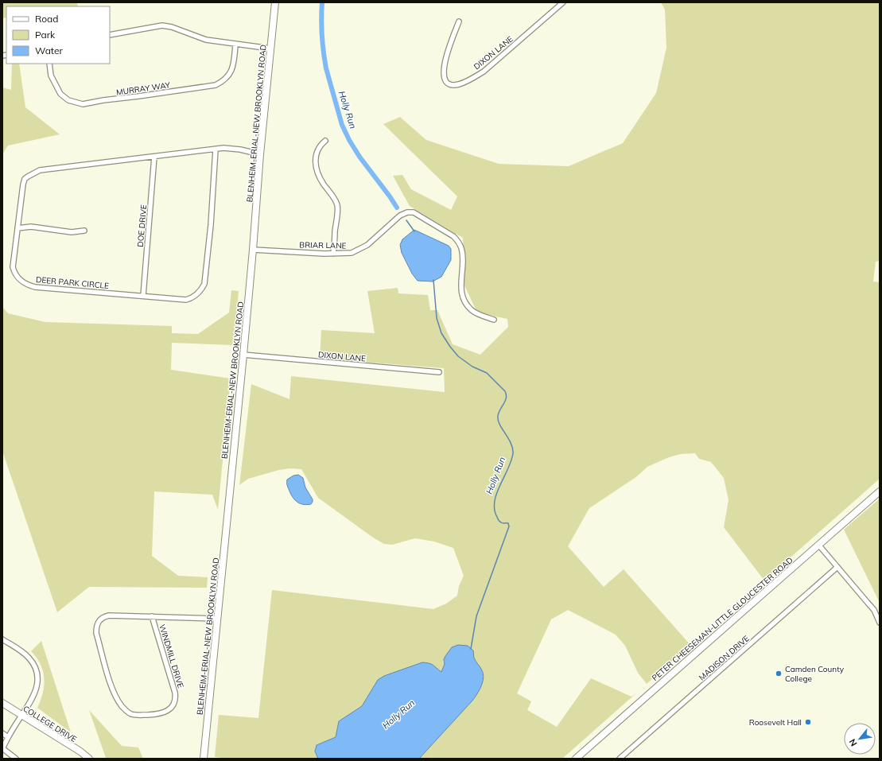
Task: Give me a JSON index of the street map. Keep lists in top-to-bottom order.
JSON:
{
  "streets": {
    "main road": ["BLENHEIM-ERIAL-NEW BROOKLYN ROAD", "PETER CHEESEMAN-LITTLE GLOUCESTER ROAD", "COLLEGE DRIVE"],
    "street": [
      "DIXON LANE",
      "MURRAY WAY",
      "DOE DRIVE",
      "BRIAR LANE",
      "DEER PARK CIRCLE",
      "WINDMILL DRIVE",
      "MADISON DRIVE"
    ]
  },
  "crossings": [
    ["DIXON LANE", "BLENHEIM-ERIAL-NEW BROOKLYN ROAD"],
    ["BLENHEIM-ERIAL-NEW BROOKLYN ROAD", "BRIAR LANE"],
    ["BLENHEIM-ERIAL-NEW BROOKLYN ROAD", "DEER PARK CIRCLE"],
    ["BLENHEIM-ERIAL-NEW BROOKLYN ROAD", "WINDMILL DRIVE"],
    ["DOE DRIVE", "DEER PARK CIRCLE"]
  ],
  "water": ["Holly Run"],
  "places": ["Camden County College", "Roosevelt Hall"],
  "legend": ["Road", "Park", "Water"],
  "north": "bottom left"
}
